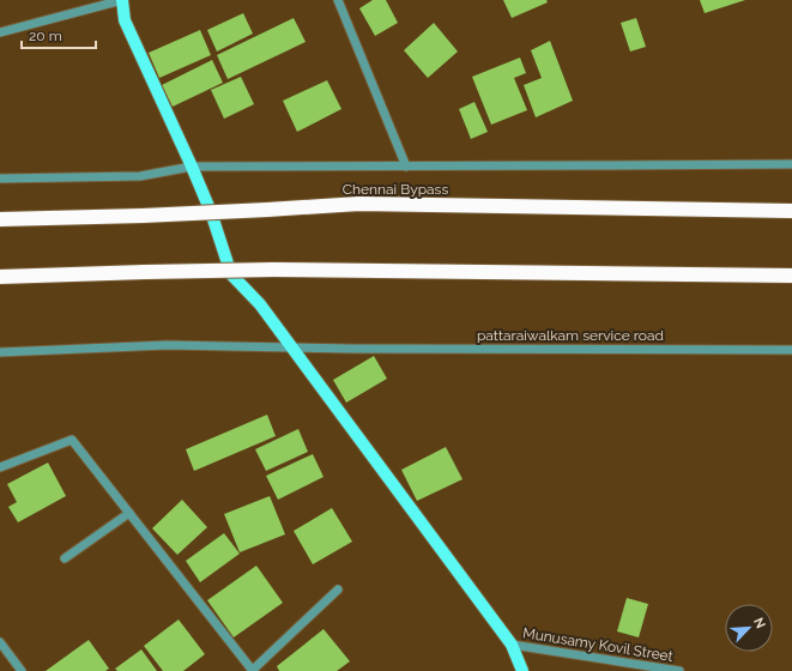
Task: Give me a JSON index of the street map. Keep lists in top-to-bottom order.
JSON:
{
  "streets": {
    "highway": ["Chennai Bypass"],
    "street": ["pattaraiwalkam service road", "Munusamy Kovil Street"]
  },
  "scale_bar": "20 m",
  "north": "top right"
}
